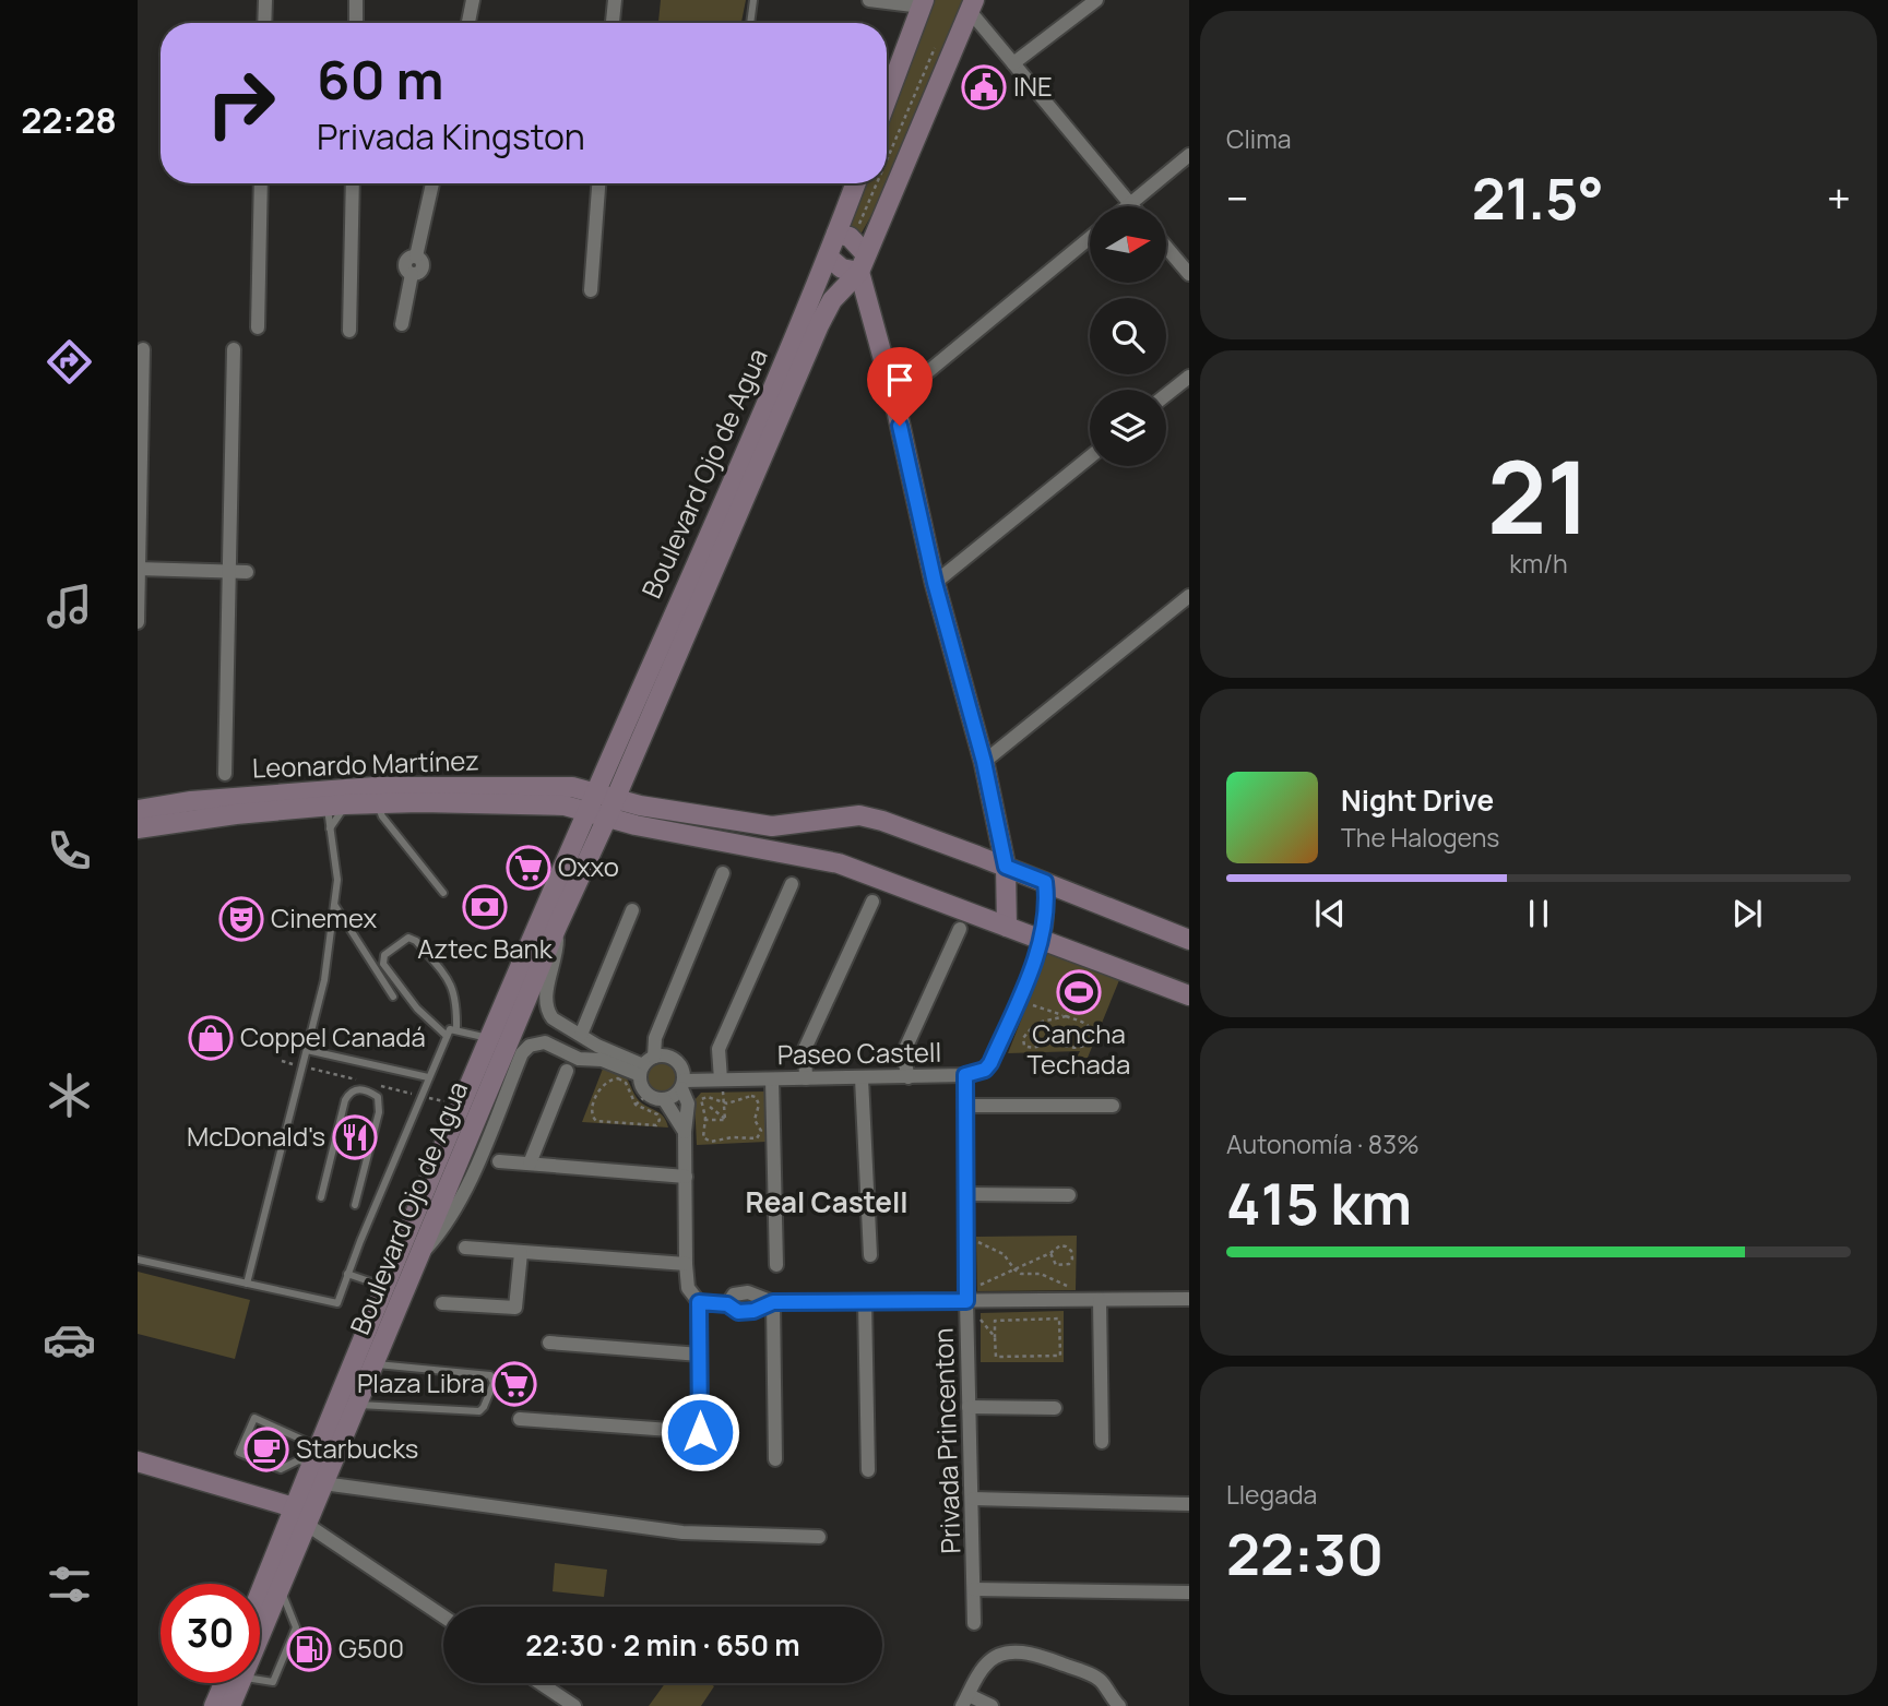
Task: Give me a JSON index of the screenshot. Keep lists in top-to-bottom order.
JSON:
{
  "streets": {
    "main road": ["Boulevard Ojo de Agua", "Leonardo Martínez"],
    "street": ["Paseo Castell", "Privada Princenton"]
  },
  "crossings": [
    ["Boulevard Ojo de Agua", "Leonardo Martínez"],
    ["Paseo Castell", "Privada Princenton"]
  ],
  "districts": ["Real Castell"],
  "places": {
    "public building": ["INE"],
    "supermarket": ["Oxxo", "Plaza Libra"],
    "bank": ["Aztec Bank"],
    "theatre": ["Cinemex"],
    "sports": ["Cancha Techada"],
    "shop": ["Coppel Canadá"],
    "restaurant": ["McDonald's"],
    "cafe": ["Starbucks"],
    "fuel station": ["G500"]
  },
  "north": "right",
  "page": {
    "tabs": "22:28",
    "tile": [
      "Clima",
      ["21", "km/h"],
      ["Autonomía · 83%", "415 km"],
      ["Llegada", "22:30"]
    ],
    "turn": ["60 m", "Privada Kingston"],
    "heat": ["−", "21.5°", "+"],
    "song": ["Night Drive", "The Halogens"],
    "limit": "30",
    "trip": "22:30 · 2 min · 650 m"
  }
}
